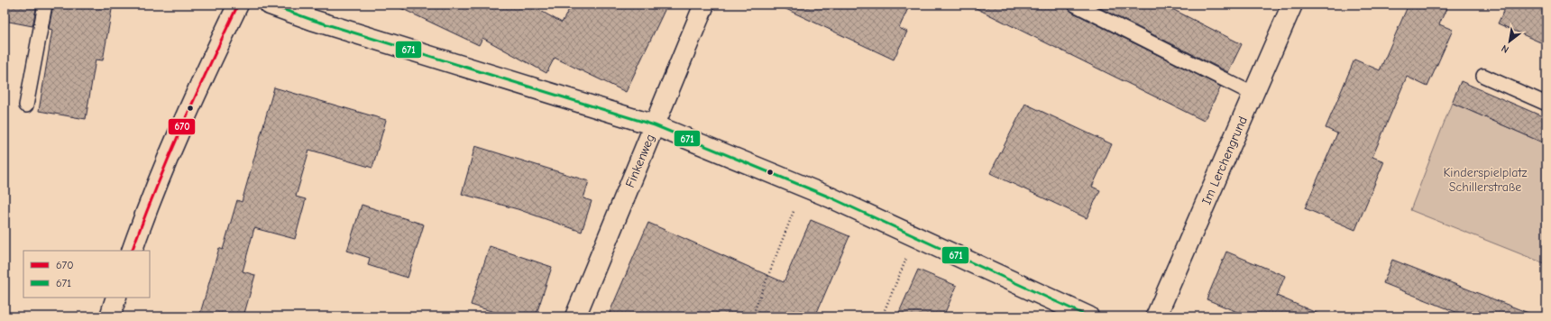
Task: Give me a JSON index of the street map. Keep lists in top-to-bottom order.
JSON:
{
  "streets": {
    "street": ["Finkenweg", "Im Lerchengrund"]
  },
  "parks": ["Kinderspielplatz Schillerstraße"],
  "lines": ["transit line 670", "transit line 671"],
  "legend": ["670", "671"],
  "north": "bottom left"
}
